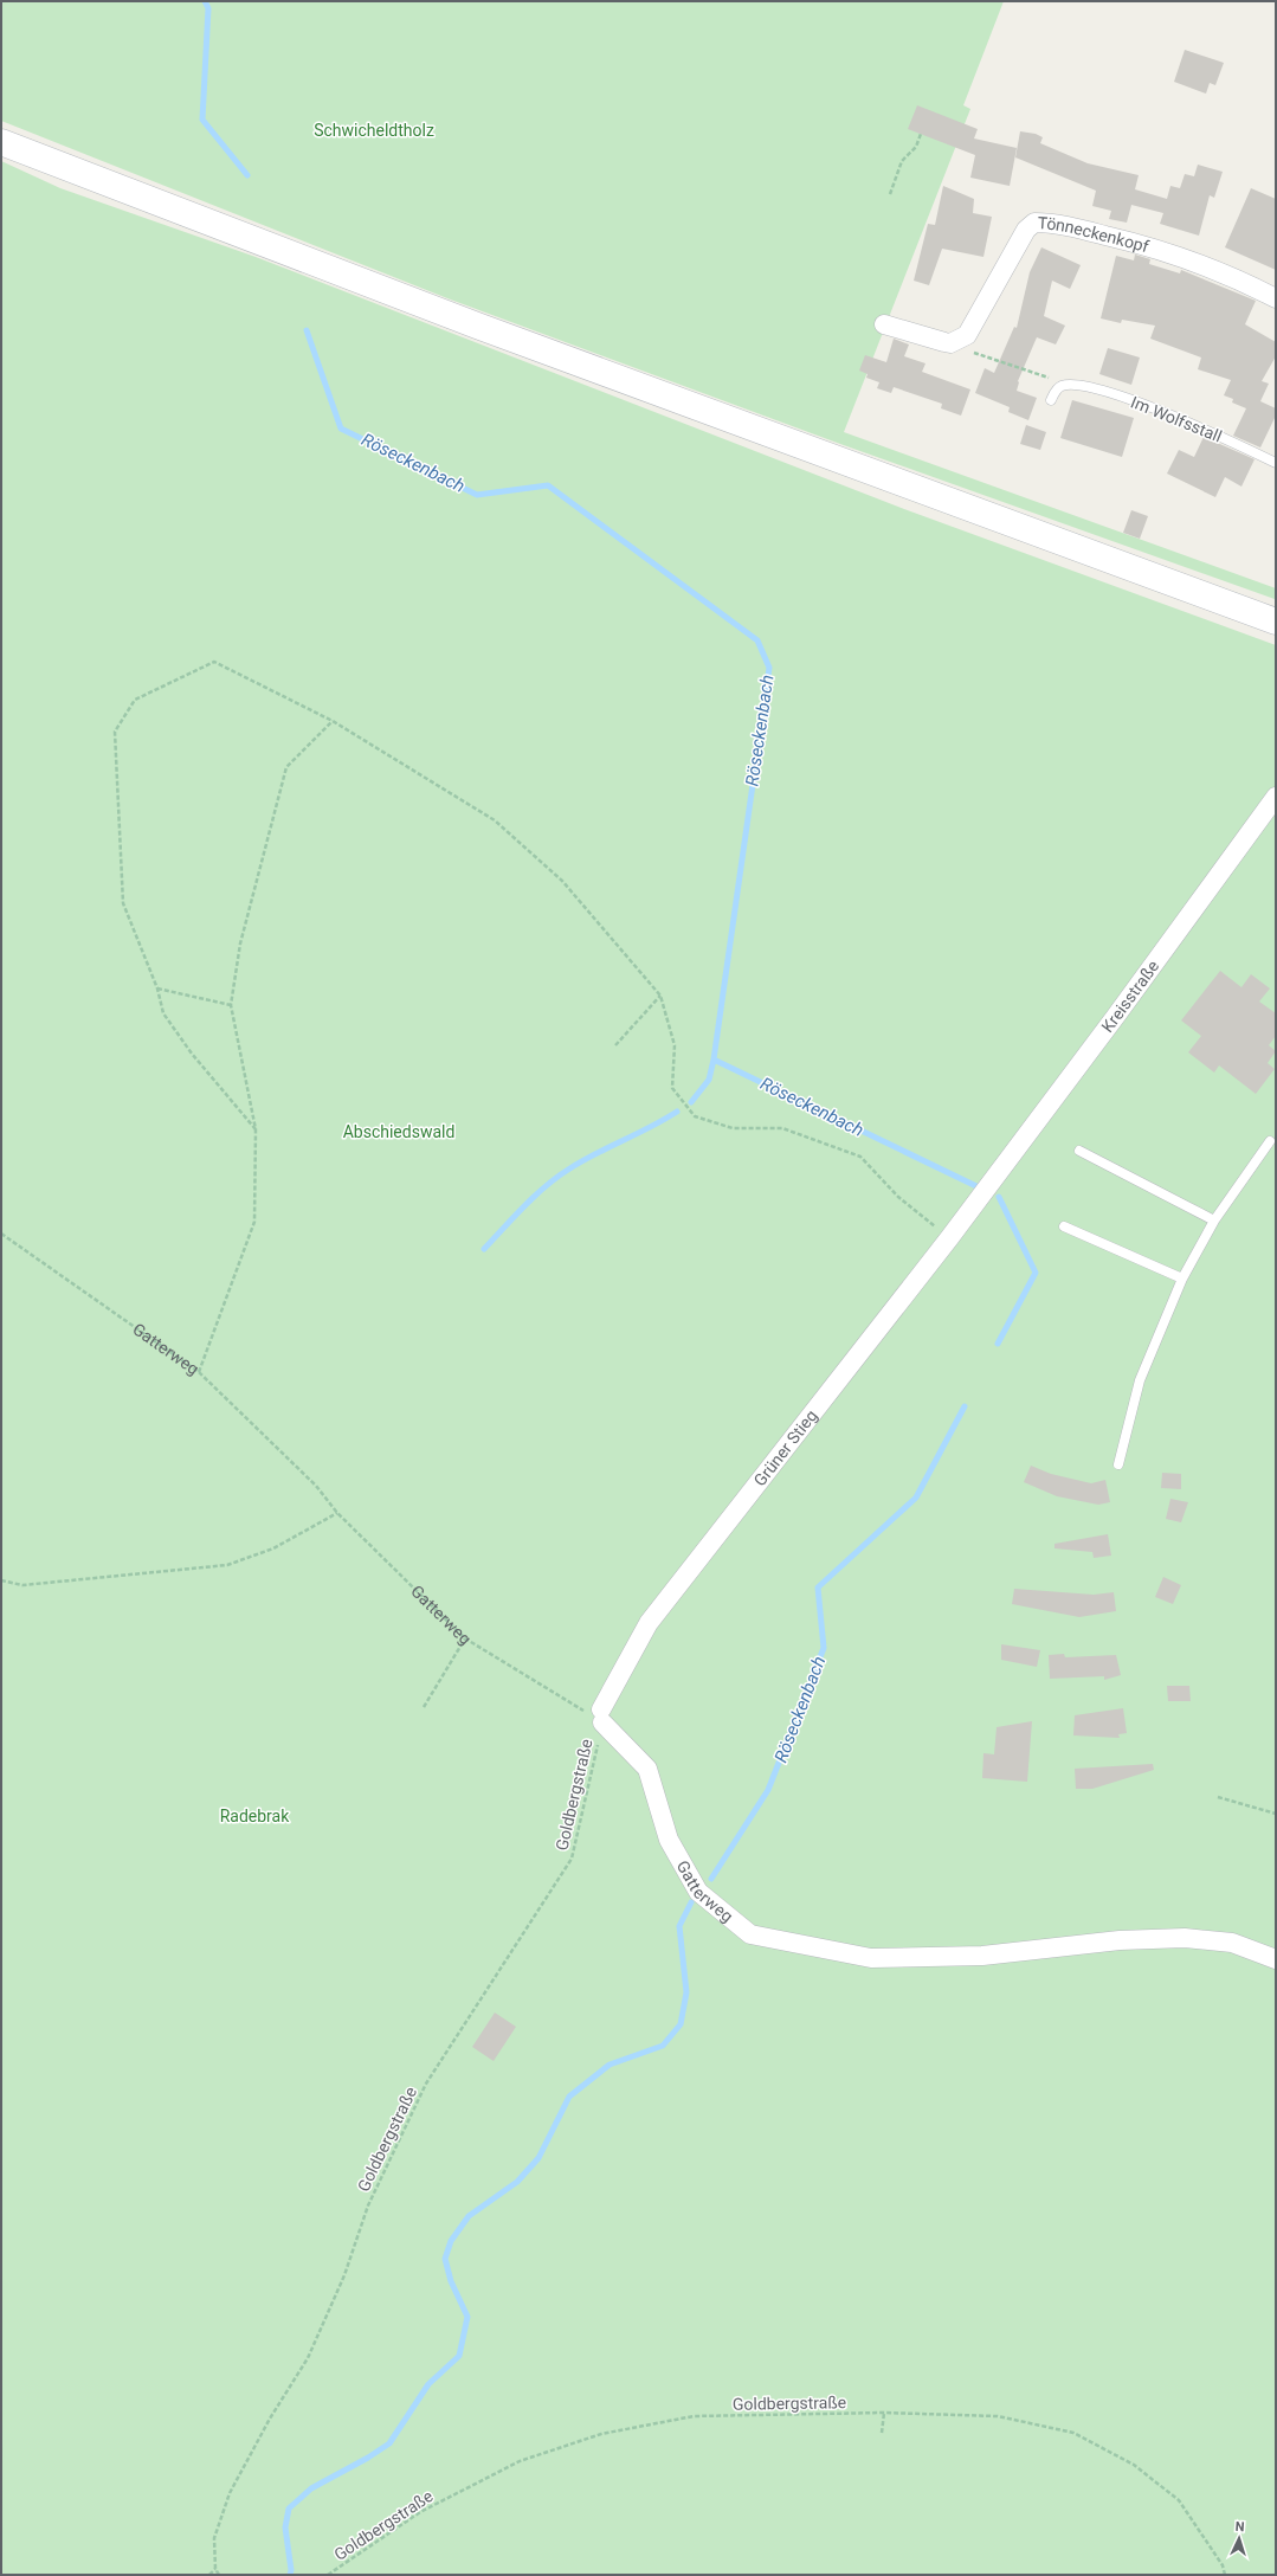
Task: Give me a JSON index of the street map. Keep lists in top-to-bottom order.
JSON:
{
  "streets": {
    "street": [
      "Tönneckenkopf",
      "Kreisstraße",
      "Gatterweg",
      "Grüner Stieg"
    ],
    "lane": ["Im Wolfsstall"],
    "path": ["Goldbergstraße"]
  },
  "crossings": [
    ["Kreisstraße", "Grüner Stieg"],
    ["Gatterweg", "Grüner Stieg"],
    ["Gatterweg", "Goldbergstraße"],
    ["Grüner Stieg", "Goldbergstraße"]
  ],
  "water": ["Röseckenbach"],
  "parks": ["Schwicheldtholz", "Abschiedswald", "Radebrak"],
  "north": "top"
}
